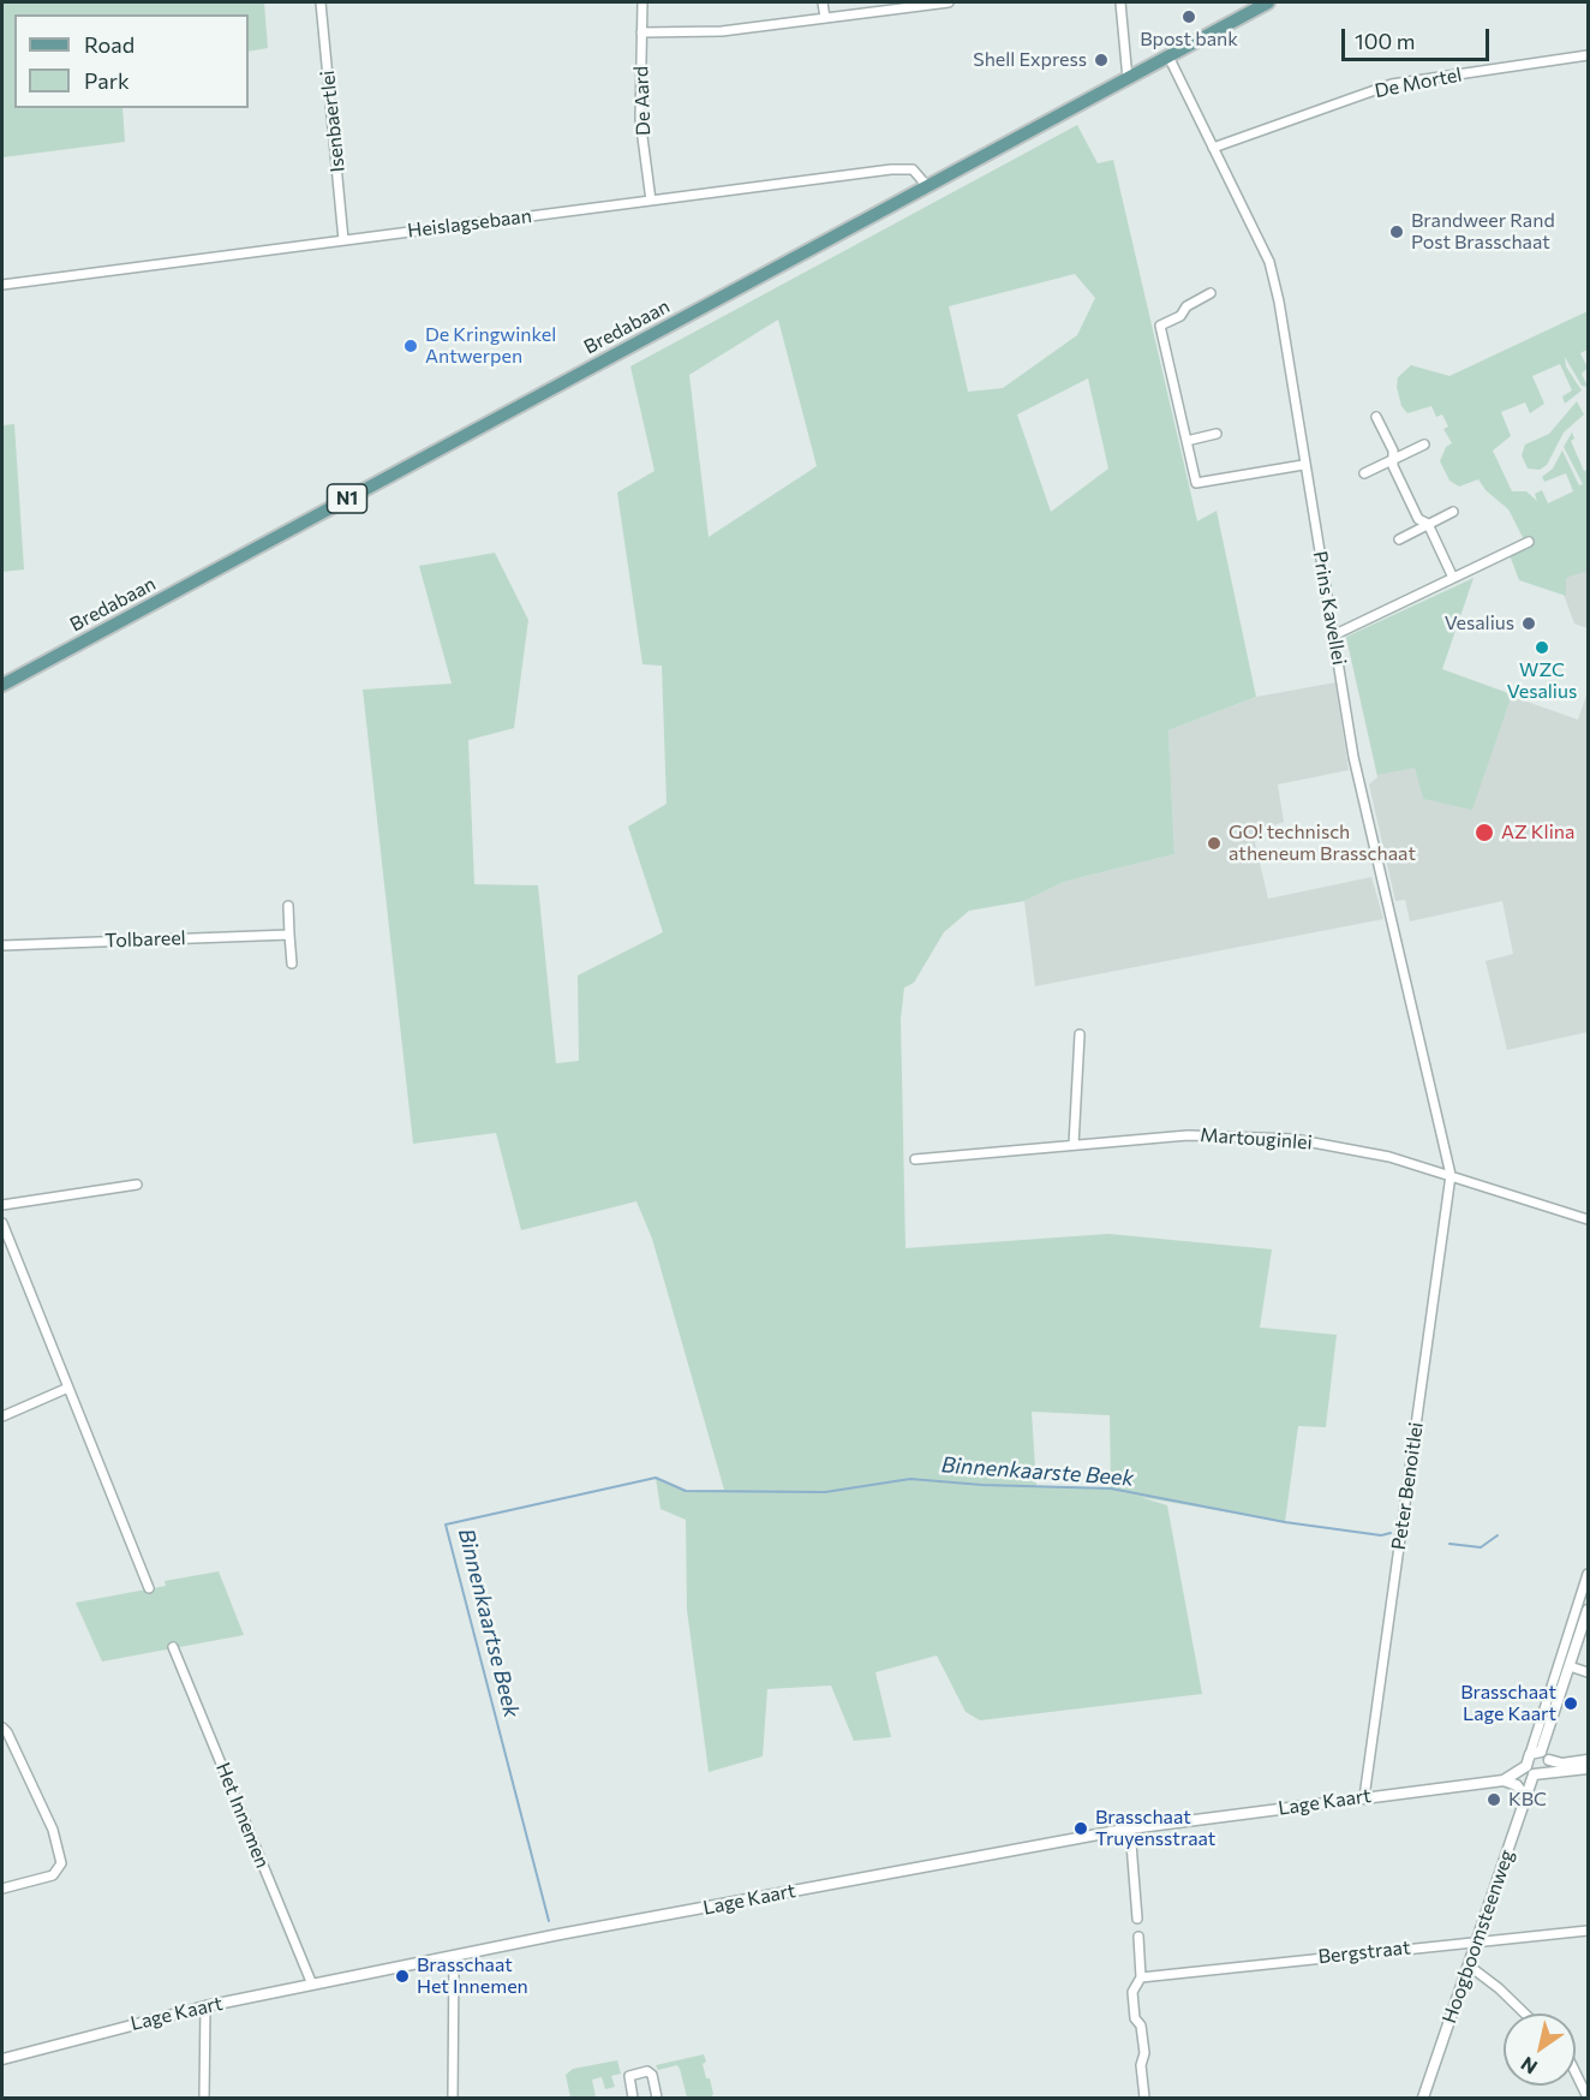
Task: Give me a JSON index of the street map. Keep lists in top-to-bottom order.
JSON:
{
  "streets": {
    "main road": ["Bredabaan", "N1"],
    "street": [
      "De Mortel",
      "De Aard",
      "Isenbaertlei",
      "Heislagsebaan",
      "Prins Kavellei",
      "Tolbareel",
      "Martouginlei",
      "Peter Benoitlei",
      "Lage Kaart",
      "Het Innemen",
      "Hoogboomsteenweg",
      "Bergstraat"
    ]
  },
  "crossings": [
    ["De Mortel", "Prins Kavellei"],
    ["De Aard", "Heislagsebaan"],
    ["Isenbaertlei", "Heislagsebaan"],
    ["Heislagsebaan", "Bredabaan"],
    ["Bredabaan", "Prins Kavellei"],
    ["Prins Kavellei", "Martouginlei"],
    ["Prins Kavellei", "Peter Benoitlei"],
    ["Martouginlei", "Peter Benoitlei"],
    ["Peter Benoitlei", "Lage Kaart"],
    ["Lage Kaart", "Het Innemen"],
    ["Lage Kaart", "Hoogboomsteenweg"],
    ["Hoogboomsteenweg", "Bergstraat"]
  ],
  "water": ["Binnenkaarste Beek", "Binnenkaartse Beek"],
  "places": [
    "Bpost bank",
    "Shell Express",
    "Brandweer Rand Post Brasschaat",
    "De Kringwinkel Antwerpen",
    "Vesalius",
    "WZC Vesalius",
    "AZ Klina",
    "GO! technisch atheneum Brasschaat",
    "Brasschaat Lage Kaart",
    "KBC",
    "Brasschaat Truyensstraat",
    "Brasschaat Het Innemen"
  ],
  "legend": ["Road", "Park"],
  "scale_bar": "100 m",
  "north": "bottom left"
}
